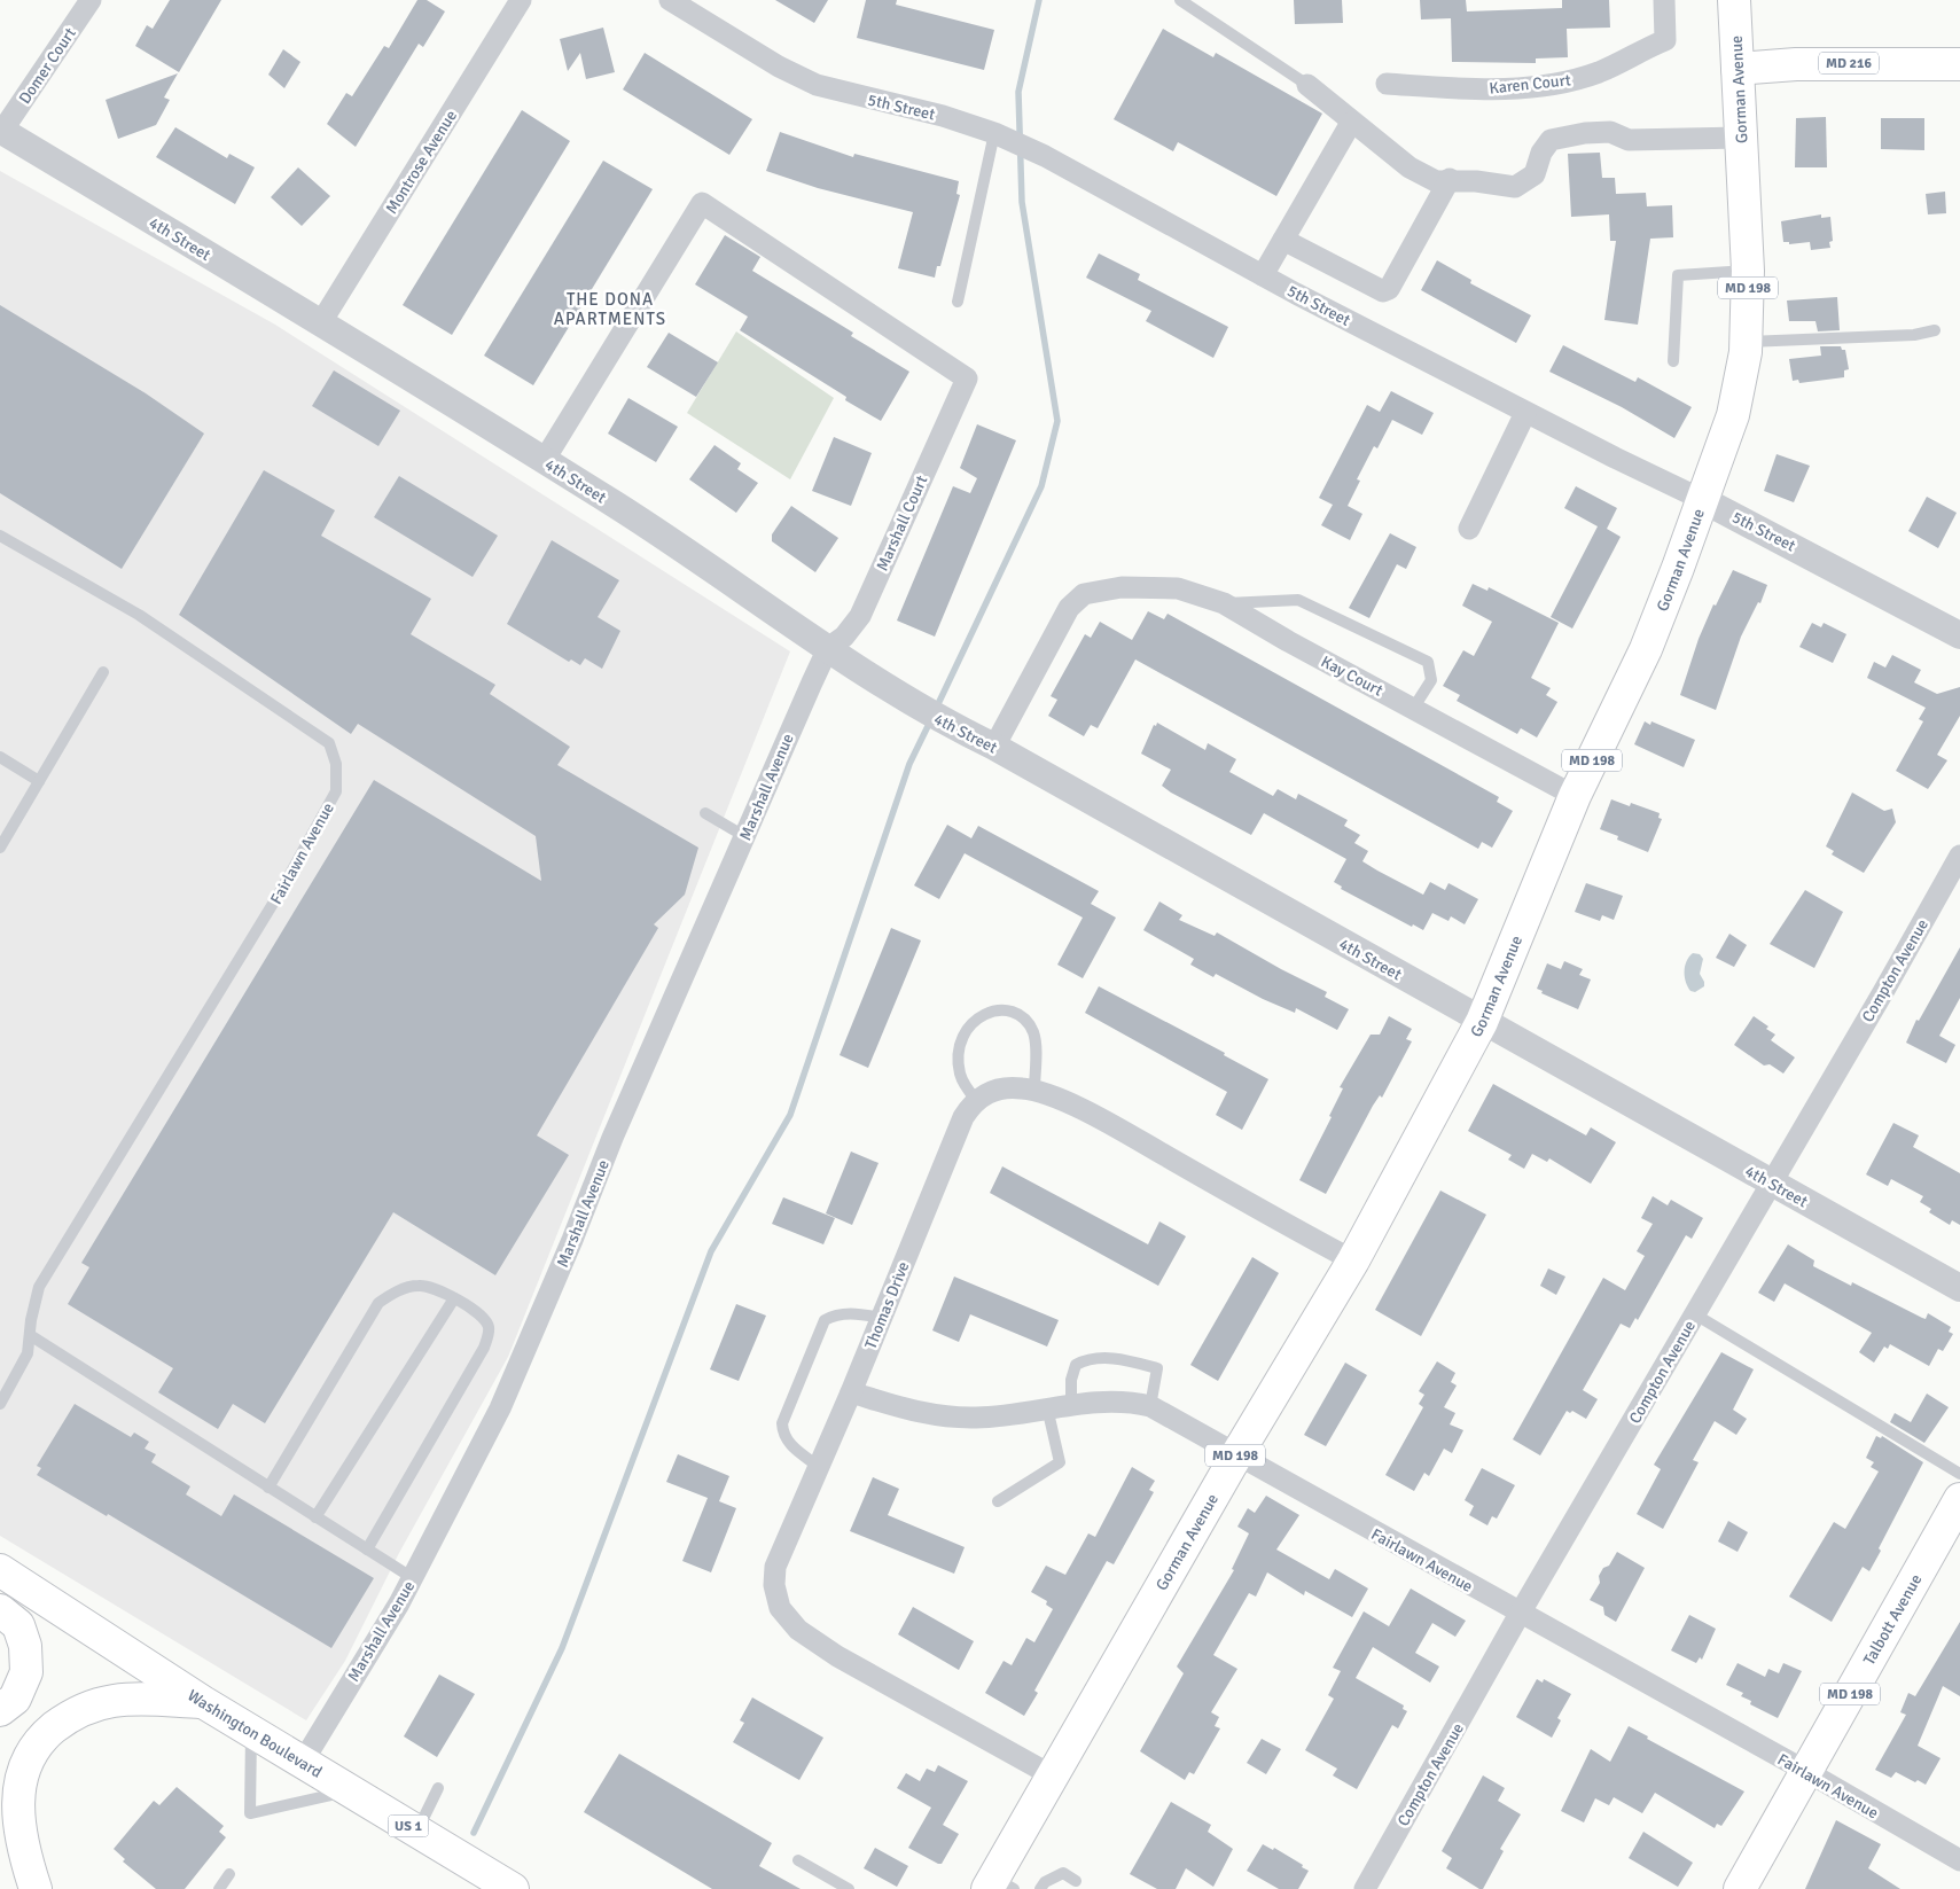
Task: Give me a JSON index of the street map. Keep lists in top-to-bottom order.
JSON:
{
  "streets": {
    "main road": [
      "MD 216",
      "Gorman Avenue",
      "MD 198",
      "Talbott Avenue",
      "Washington Boulevard",
      "US 1"
    ],
    "street": [
      "Domer Court",
      "Karen Court",
      "5th Street",
      "Montrose Avenue",
      "4th Street",
      "Marshall Court",
      "Kay Court",
      "Marshall Avenue",
      "Fairlawn Avenue",
      "Compton Avenue",
      "Thomas Drive"
    ]
  },
  "crossings": [
    ["MD 216", "Gorman Avenue"],
    ["Domer Court", "4th Street"],
    ["Gorman Avenue", "5th Street"],
    ["Gorman Avenue", "4th Street"],
    ["Gorman Avenue", "Kay Court"],
    ["Gorman Avenue", "Fairlawn Avenue"],
    ["Gorman Avenue", "Thomas Drive"],
    ["Montrose Avenue", "4th Street"],
    ["4th Street", "Marshall Court"],
    ["4th Street", "Kay Court"],
    ["4th Street", "Marshall Avenue"],
    ["4th Street", "Compton Avenue"],
    ["Marshall Court", "Marshall Avenue"],
    ["Marshall Avenue", "Washington Boulevard"],
    ["Fairlawn Avenue", "Compton Avenue"],
    ["Fairlawn Avenue", "Thomas Drive"],
    ["Fairlawn Avenue", "Talbott Avenue"]
  ],
  "districts": ["THE DONA APARTMENTS"]
}
